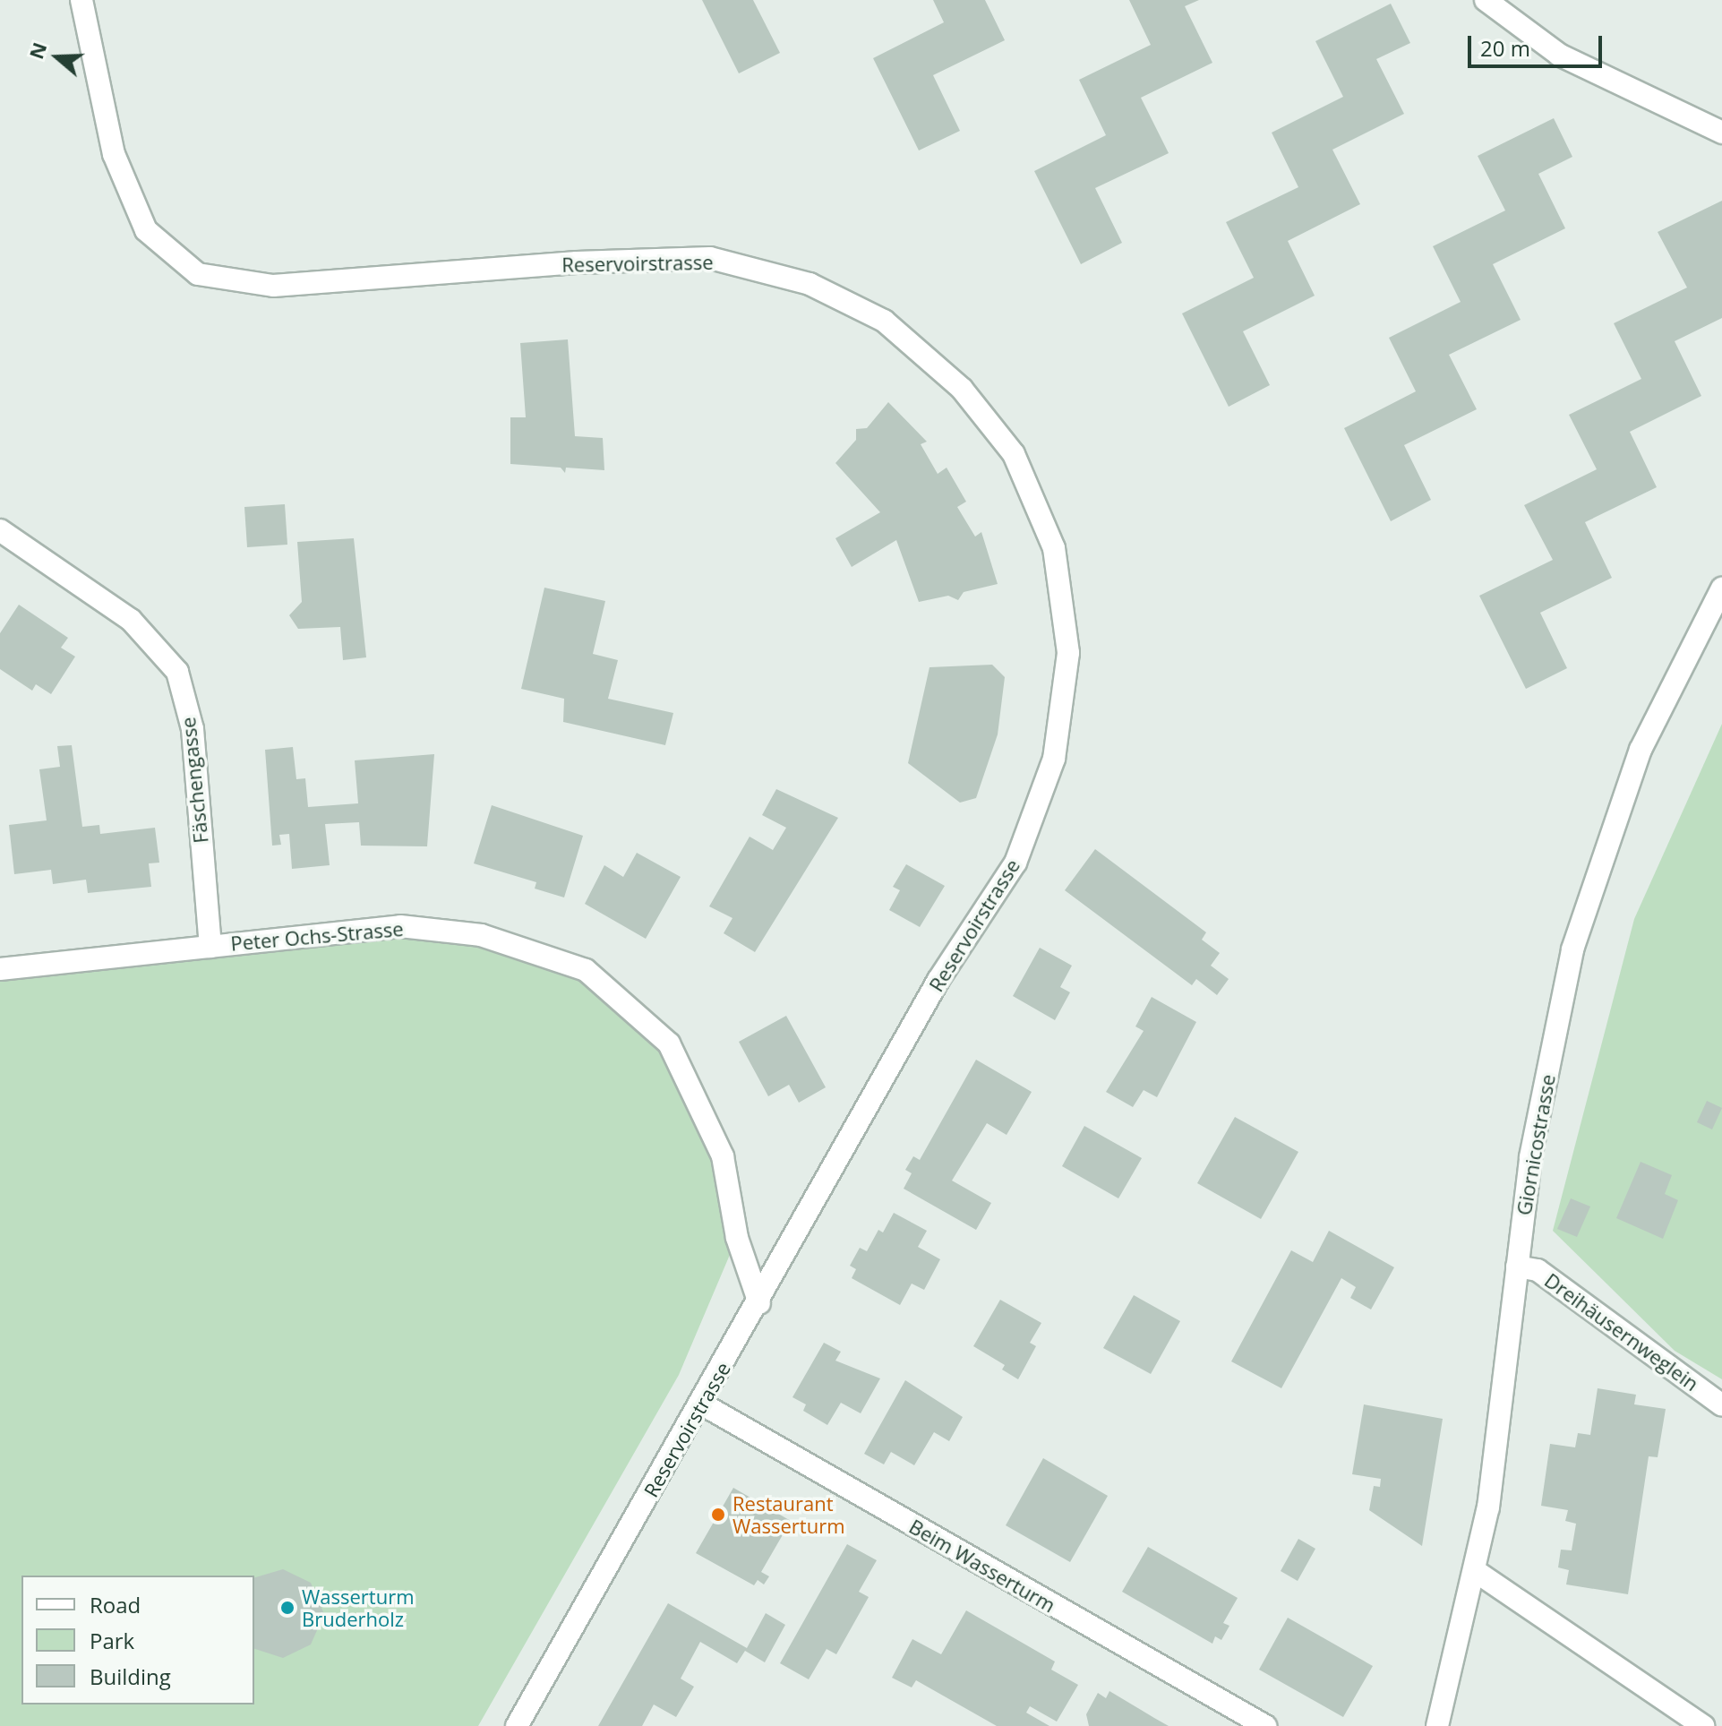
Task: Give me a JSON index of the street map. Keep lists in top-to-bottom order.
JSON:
{
  "streets": {
    "street": [
      "Reservoirstrasse",
      "Fäschengasse",
      "Peter Ochs-Strasse",
      "Giornicostrasse",
      "Dreihäusernweglein",
      "Beim Wasserturm"
    ]
  },
  "crossings": [
    ["Reservoirstrasse", "Peter Ochs-Strasse"],
    ["Reservoirstrasse", "Beim Wasserturm"],
    ["Fäschengasse", "Peter Ochs-Strasse"],
    ["Giornicostrasse", "Dreihäusernweglein"]
  ],
  "places": ["Restaurant Wasserturm", "Wasserturm Bruderholz"],
  "legend": ["Road", "Park", "Building"],
  "scale_bar": "20 m",
  "north": "left"
}
